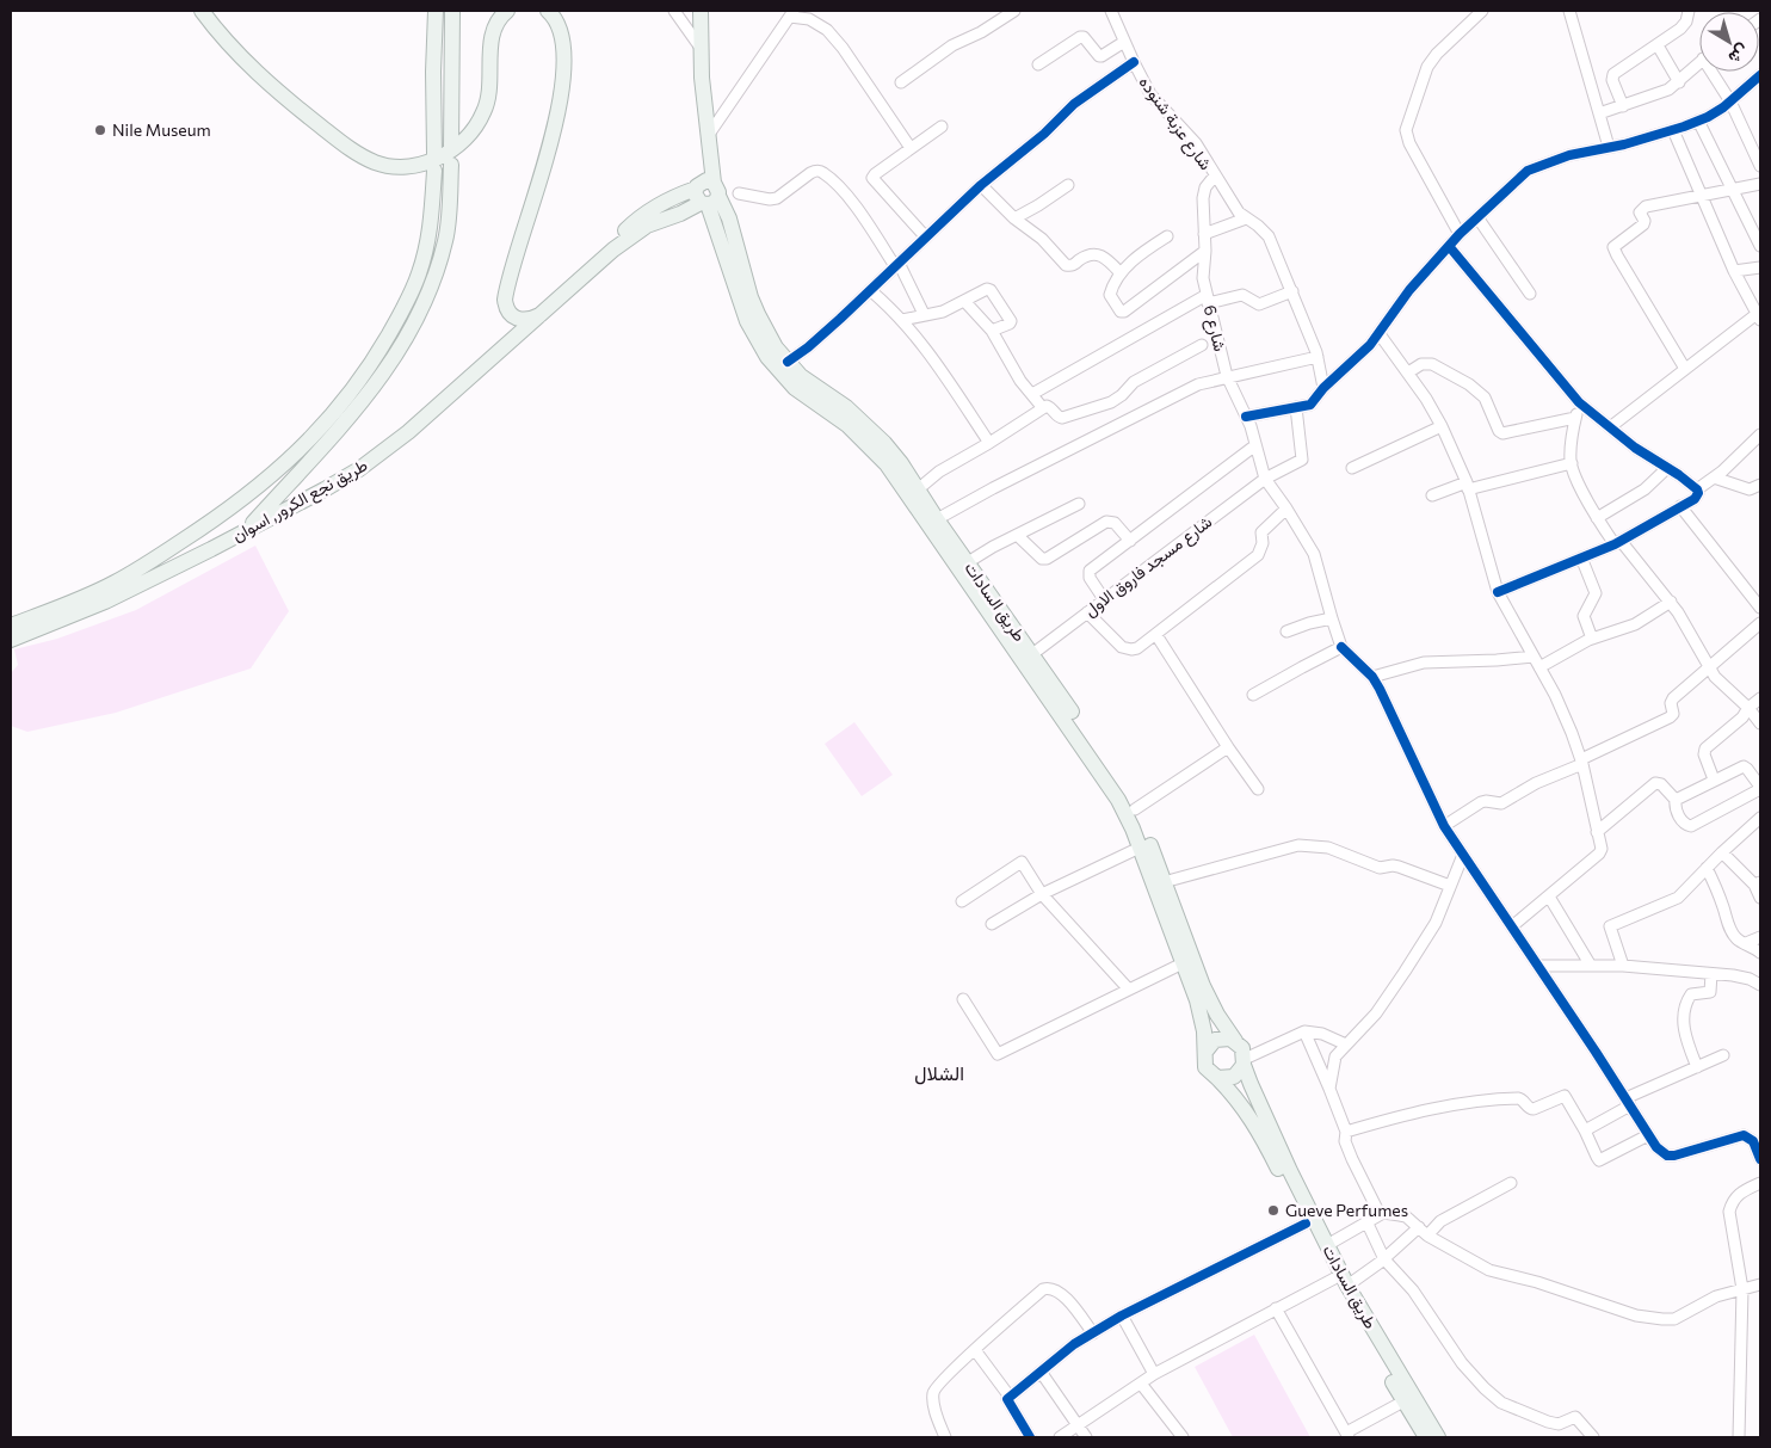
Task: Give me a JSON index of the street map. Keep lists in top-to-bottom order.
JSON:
{
  "streets": {
    "main road": ["طريق نجع الكرور, اسوان", "طريق السادات"],
    "street": ["شارع عزبة شنوده", "شارع 6", "شارع مسجد فاروق الاول"]
  },
  "crossings": [
    ["شارع عزبة شنوده", "شارع 6"],
    ["شارع 6", "شارع مسجد فاروق الاول"],
    ["طريق نجع الكرور, اسوان", "طريق السادات"],
    ["شارع مسجد فاروق الاول", "طريق السادات"]
  ],
  "districts": ["الشلال"],
  "places": ["Nile Museum", "Gueve Perfumes"],
  "north": "bottom right"
}
